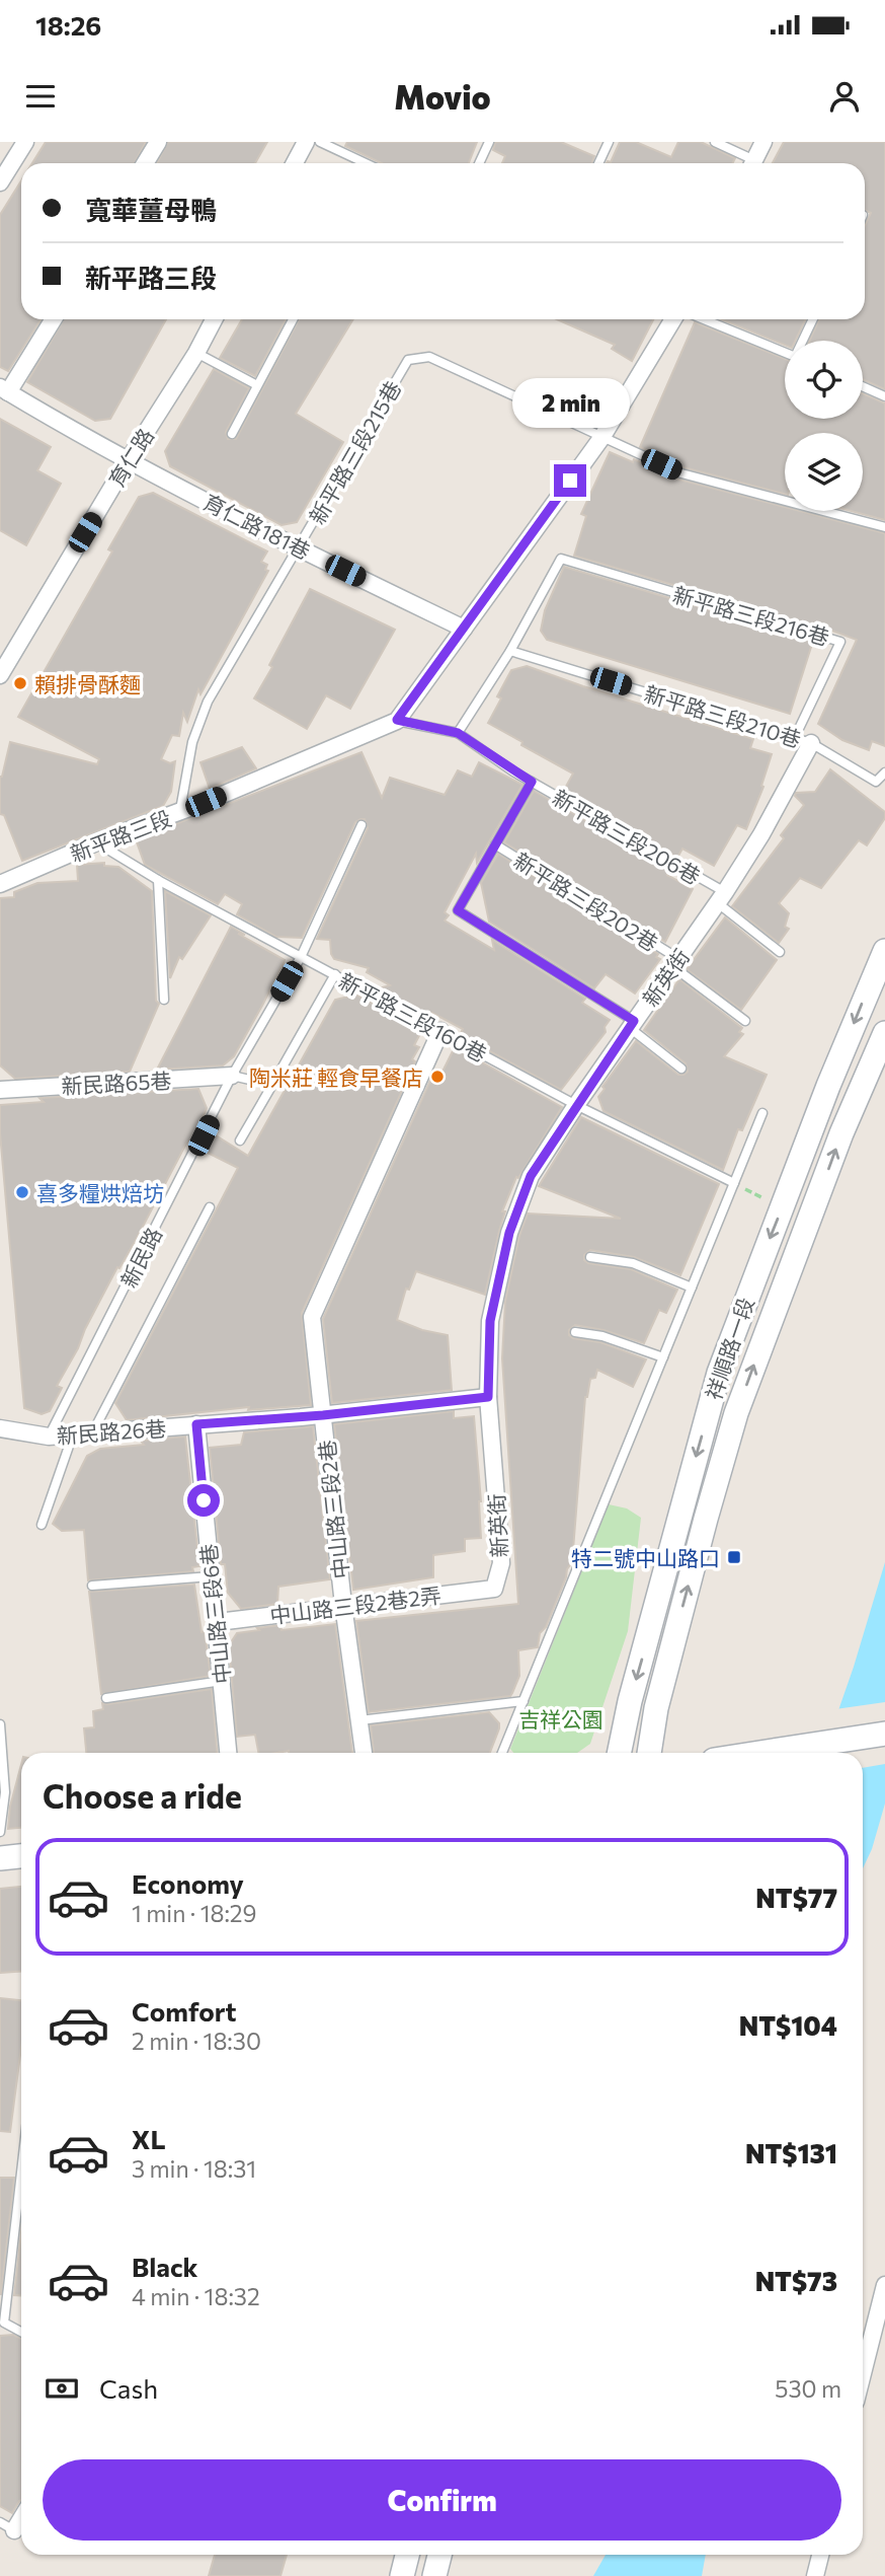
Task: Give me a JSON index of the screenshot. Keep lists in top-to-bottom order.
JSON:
{
  "streets": {
    "street": [
      "育仁路",
      "育仁路181巷",
      "新平路三段",
      "新英街",
      "新民路65巷",
      "祥順路一段",
      "新民路26巷",
      "中山路三段2巷",
      "中山路三段2巷2弄",
      "中山路三段6巷"
    ],
    "lane": [
      "新平路三段215巷",
      "新平路三段216巷",
      "新平路三段210巷",
      "新平路三段206巷",
      "新平路三段202巷",
      "新平路三段160巷",
      "新民路"
    ]
  },
  "crossings": [
    ["新平路三段215巷", "育仁路181巷"],
    ["新平路三段215巷", "新平路三段"],
    ["育仁路", "育仁路181巷"],
    ["新平路三段216巷", "新平路三段210巷"],
    ["新平路三段216巷", "新英街"],
    ["新平路三段210巷", "新英街"],
    ["新平路三段", "新平路三段160巷"],
    ["新平路三段206巷", "新英街"],
    ["新平路三段202巷", "新英街"],
    ["新英街", "新平路三段160巷"],
    ["新英街", "新民路26巷"],
    ["新英街", "中山路三段2巷2弄"],
    ["新平路三段160巷", "新民路"],
    ["新平路三段160巷", "中山路三段2巷"],
    ["新民路65巷", "新民路"],
    ["新民路", "新民路26巷"],
    ["新民路26巷", "中山路三段2巷"],
    ["新民路26巷", "中山路三段6巷"],
    ["中山路三段2巷", "中山路三段2巷2弄"],
    ["中山路三段2巷2弄", "中山路三段6巷"]
  ],
  "parks": ["吉祥公園"],
  "places": {
    "other": ["賴排骨酥麵", "陶米莊 輕食早餐店", "喜多糧烘焙坊"],
    "transit": ["特二號中山路口"]
  },
  "page": {
    "status": "18:26",
    "header": "Movio",
    "banner": ["寬華薑母鴨", "新平路三段"],
    "bubble": "2 min",
    "heading": "Choose a ride",
    "list": [
      {
        "name": "Economy",
        "note": "1 min · 18:29",
        "value": "NT$77"
      },
      {
        "name": "Comfort",
        "note": "2 min · 18:30",
        "value": "NT$104"
      },
      {
        "name": "XL",
        "note": "3 min · 18:31",
        "value": "NT$131"
      },
      {
        "name": "Black",
        "note": "4 min · 18:32",
        "value": "NT$73"
      }
    ],
    "pay": ["Cash", "530 m"],
    "buttons": "Confirm"
  }
}
